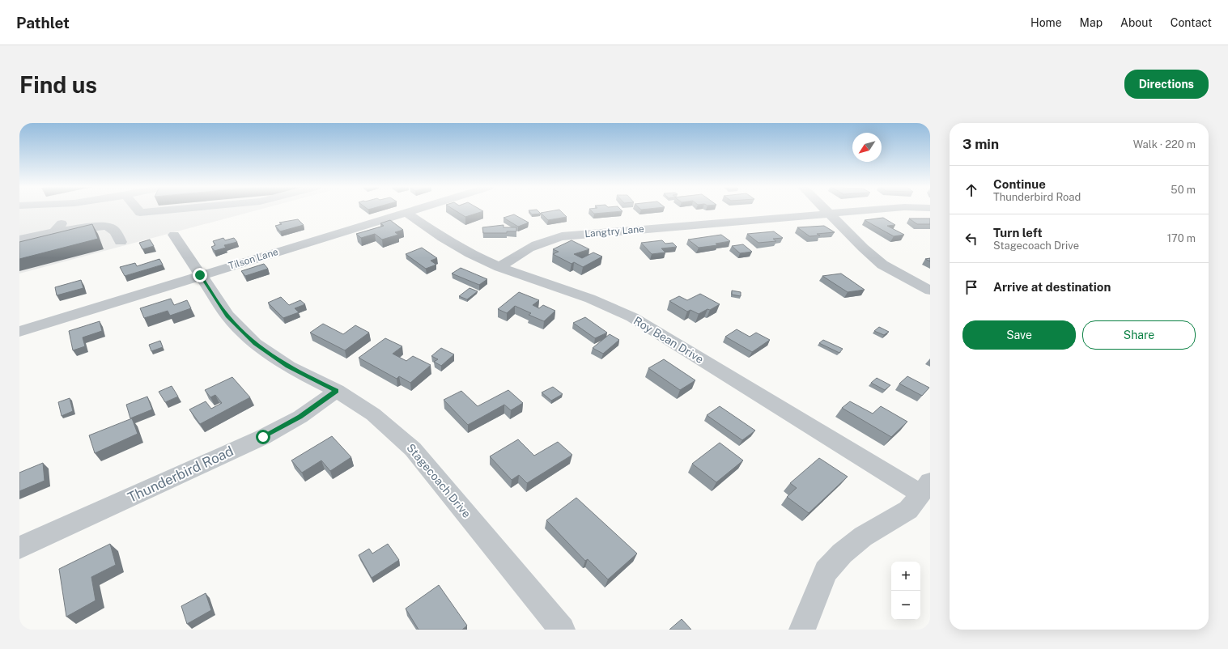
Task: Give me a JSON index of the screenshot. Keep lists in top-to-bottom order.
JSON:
{
  "streets": {
    "street": [
      "Langtry Lane",
      "Tilson Lane",
      "Roy Bean Drive",
      "Thunderbird Road",
      "Stagecoach Drive"
    ]
  },
  "crossings": [
    ["Langtry Lane", "Roy Bean Drive"],
    ["Tilson Lane", "Roy Bean Drive"],
    ["Tilson Lane", "Stagecoach Drive"],
    ["Thunderbird Road", "Stagecoach Drive"]
  ],
  "north": "bottom left",
  "page": {
    "header": "Pathlet",
    "nav": [
      "Home",
      "Map",
      "About",
      "Contact"
    ],
    "buttons": [
      "Directions",
      ["Save", "Share"]
    ],
    "title": "Find us",
    "heading": ["3 min", "Walk · 220 m"],
    "list": [
      ["Continue", "Thunderbird Road", "50 m"],
      ["Turn left", "Stagecoach Drive", "170 m"],
      "Arrive at destination"
    ],
    "map_buttons": ["+", "−"]
  }
}
